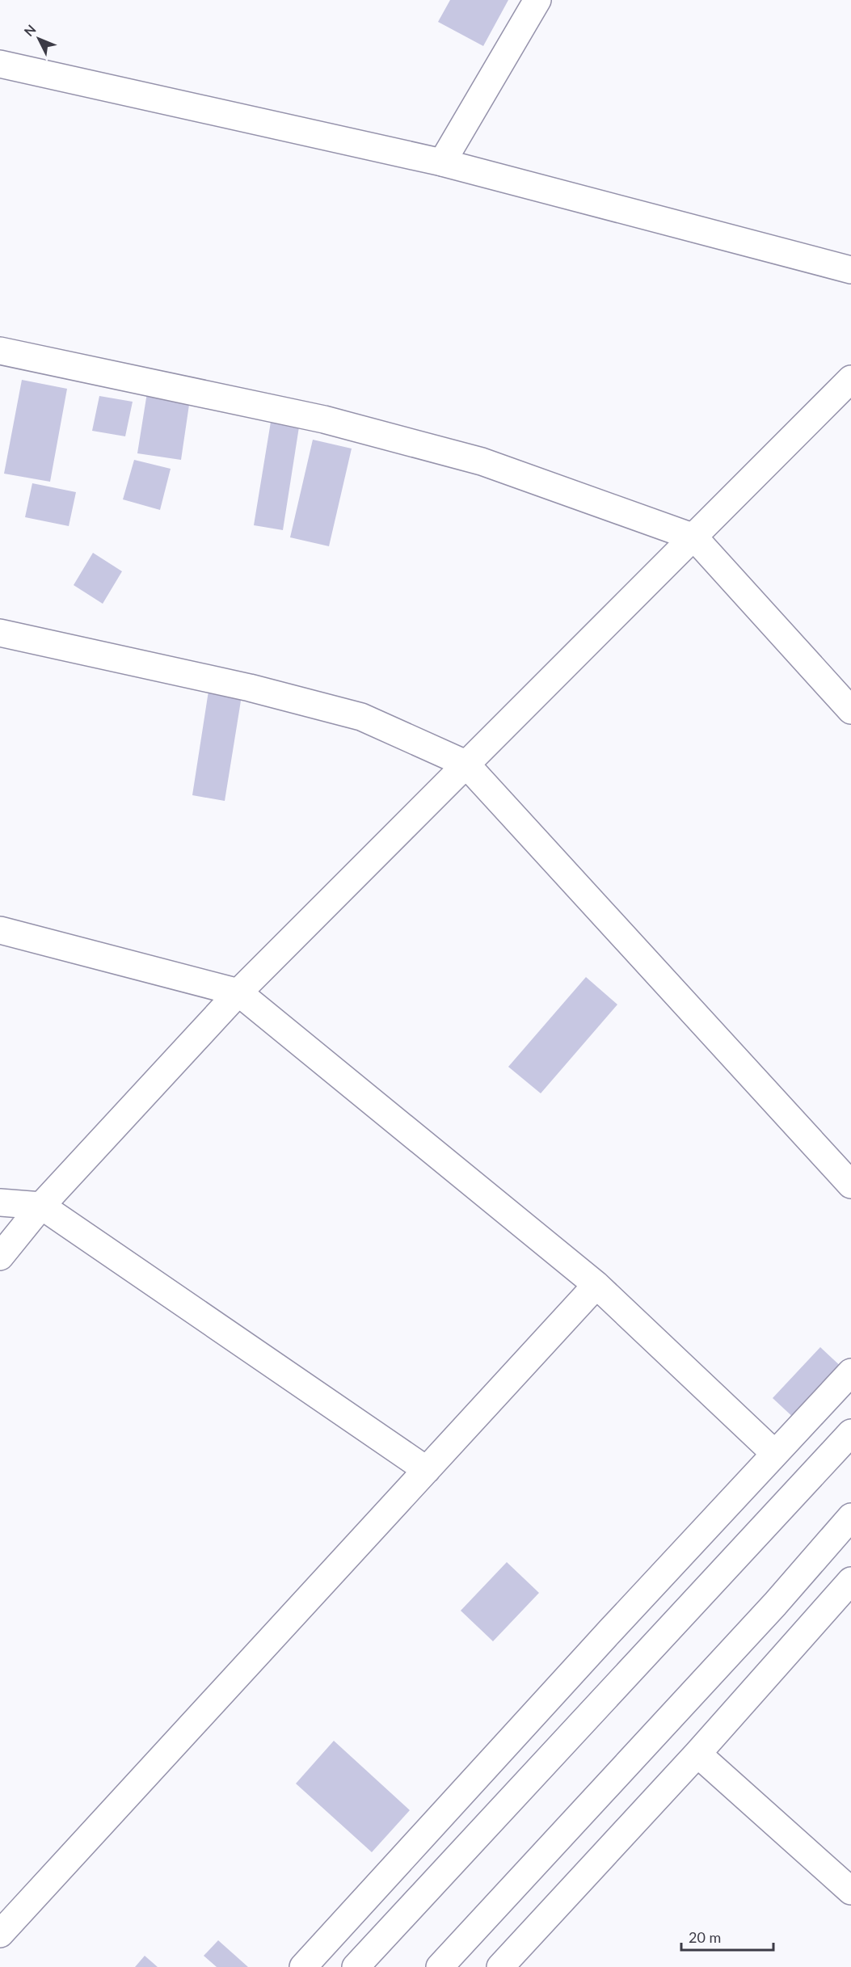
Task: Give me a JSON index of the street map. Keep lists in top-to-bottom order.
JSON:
{
  "scale_bar": "20 m",
  "north": "top left"
}
